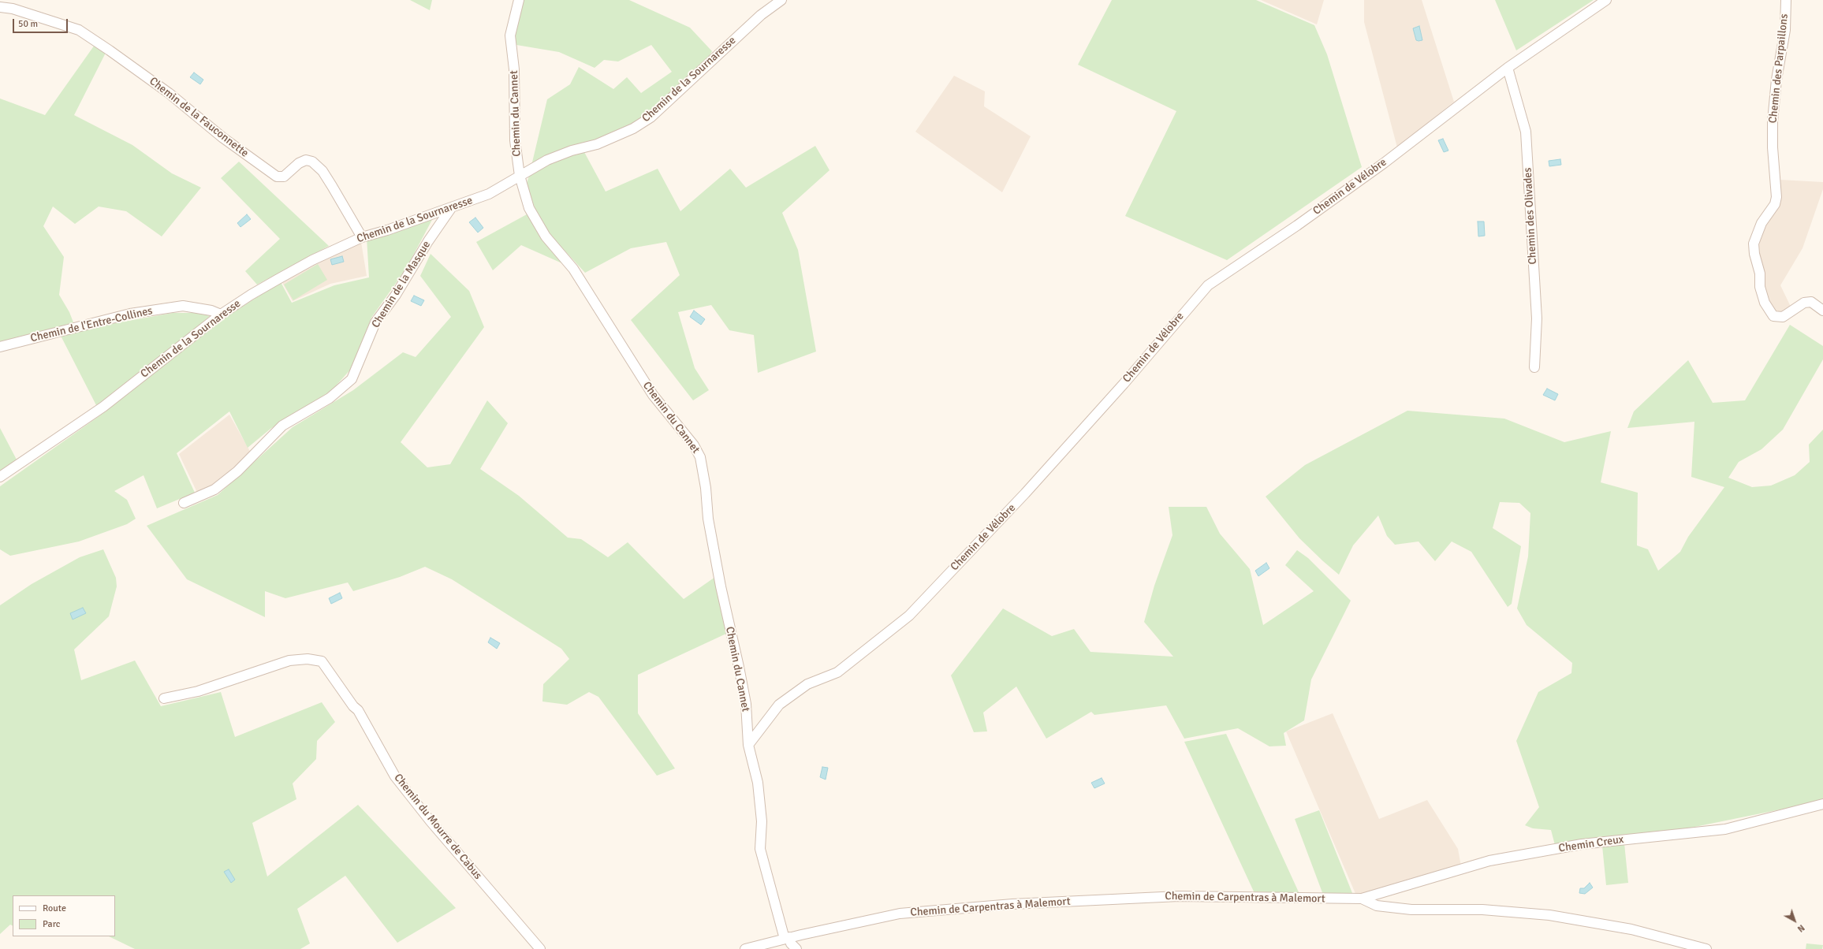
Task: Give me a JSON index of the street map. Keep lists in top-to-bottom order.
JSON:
{
  "streets": {
    "street": [
      "Chemin des Parpaillons",
      "Chemin de la Sournaresse",
      "Chemin du Cannet",
      "Chemin de la Fauconnette",
      "Chemin de Vélobre",
      "Chemin des Olivades",
      "Chemin de la Masque",
      "Chemin de l'Entre-Collines",
      "Chemin du Mourre de Cabus",
      "Chemin Creux",
      "Chemin de Carpentras à Malemort"
    ]
  },
  "crossings": [
    ["Chemin de la Sournaresse", "Chemin du Cannet"],
    ["Chemin de la Sournaresse", "Chemin de la Fauconnette"],
    ["Chemin de la Sournaresse", "Chemin de la Masque"],
    ["Chemin de la Sournaresse", "Chemin de l'Entre-Collines"],
    ["Chemin du Cannet", "Chemin de Vélobre"],
    ["Chemin du Cannet", "Chemin de Carpentras à Malemort"],
    ["Chemin de Vélobre", "Chemin des Olivades"],
    ["Chemin Creux", "Chemin de Carpentras à Malemort"]
  ],
  "legend": ["Route", "Parc"],
  "scale_bar": "50 m",
  "north": "bottom right"
}
